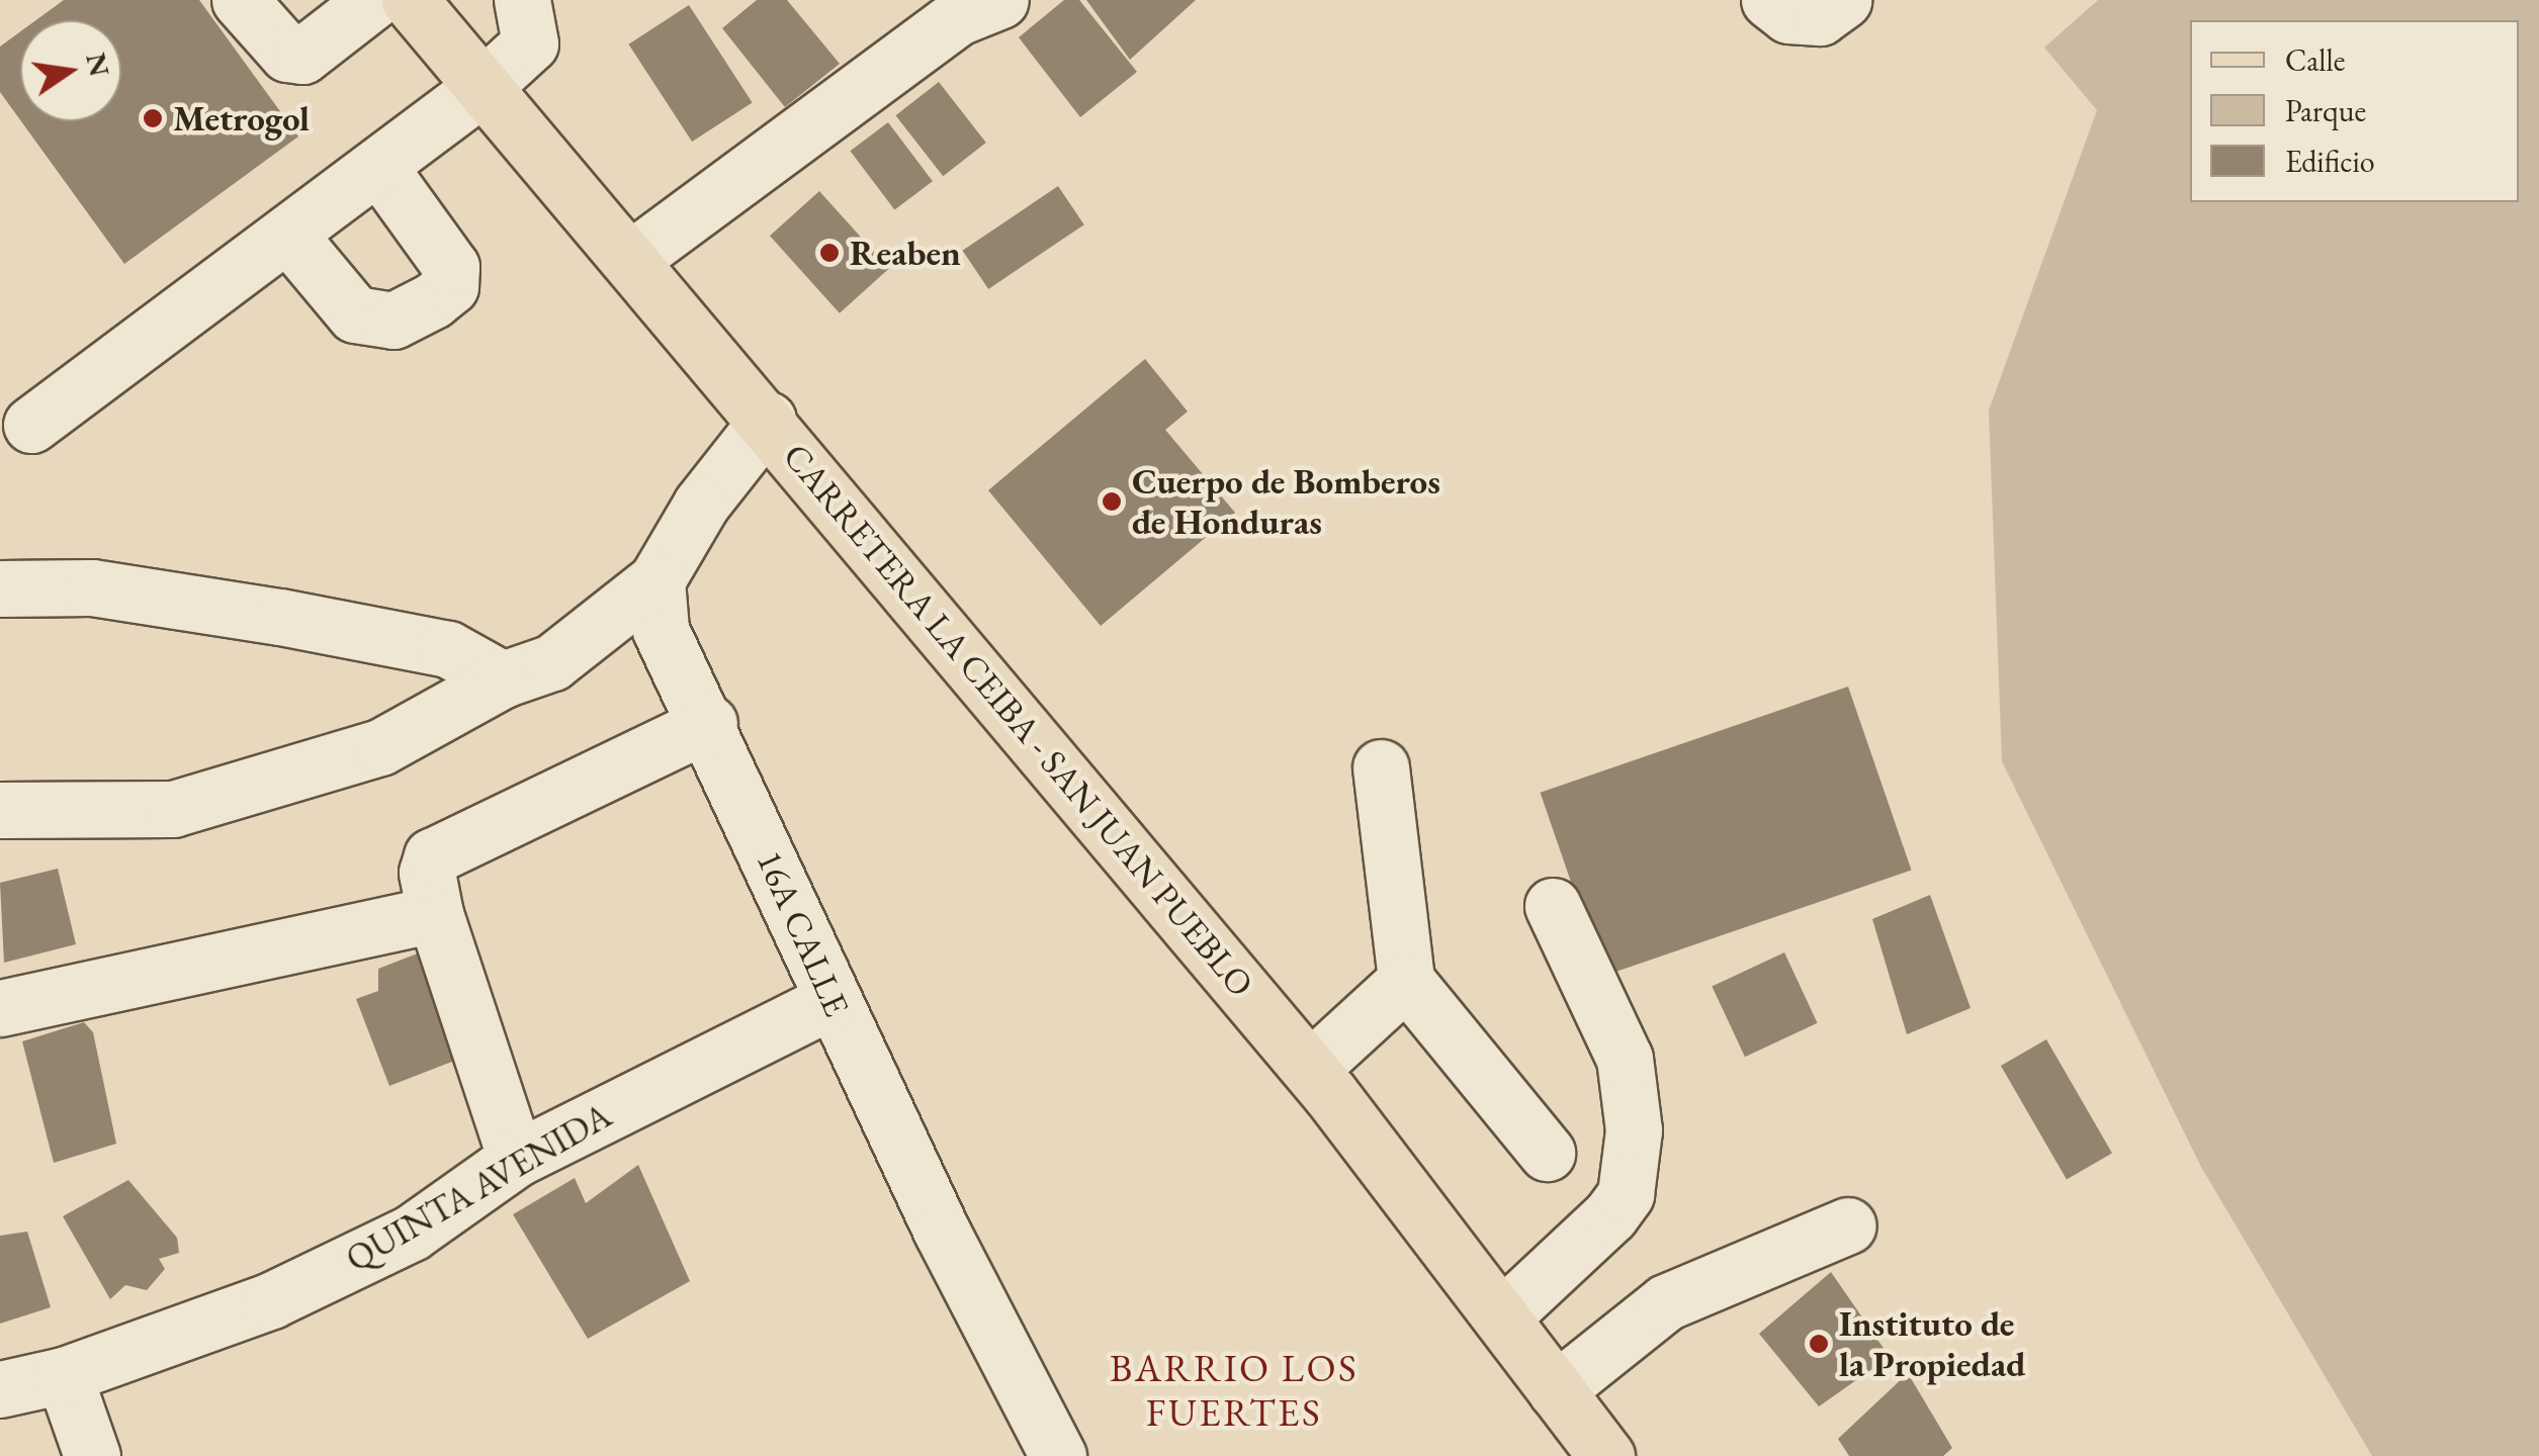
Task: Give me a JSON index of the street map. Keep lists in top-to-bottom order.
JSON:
{
  "streets": {
    "main road": ["CARRETERA LA CEIBA - SAN JUAN PUEBLO"],
    "street": ["16A CALLE", "QUINTA AVENIDA"]
  },
  "crossings": [
    ["16A CALLE", "QUINTA AVENIDA"]
  ],
  "districts": ["BARRIO LOS FUERTES"],
  "places": [
    "Metrogol",
    "Reaben",
    "Cuerpo de Bomberos de Honduras",
    "Instituto de la Propiedad"
  ],
  "legend": ["Calle", "Parque", "Edificio"],
  "north": "right"
}
